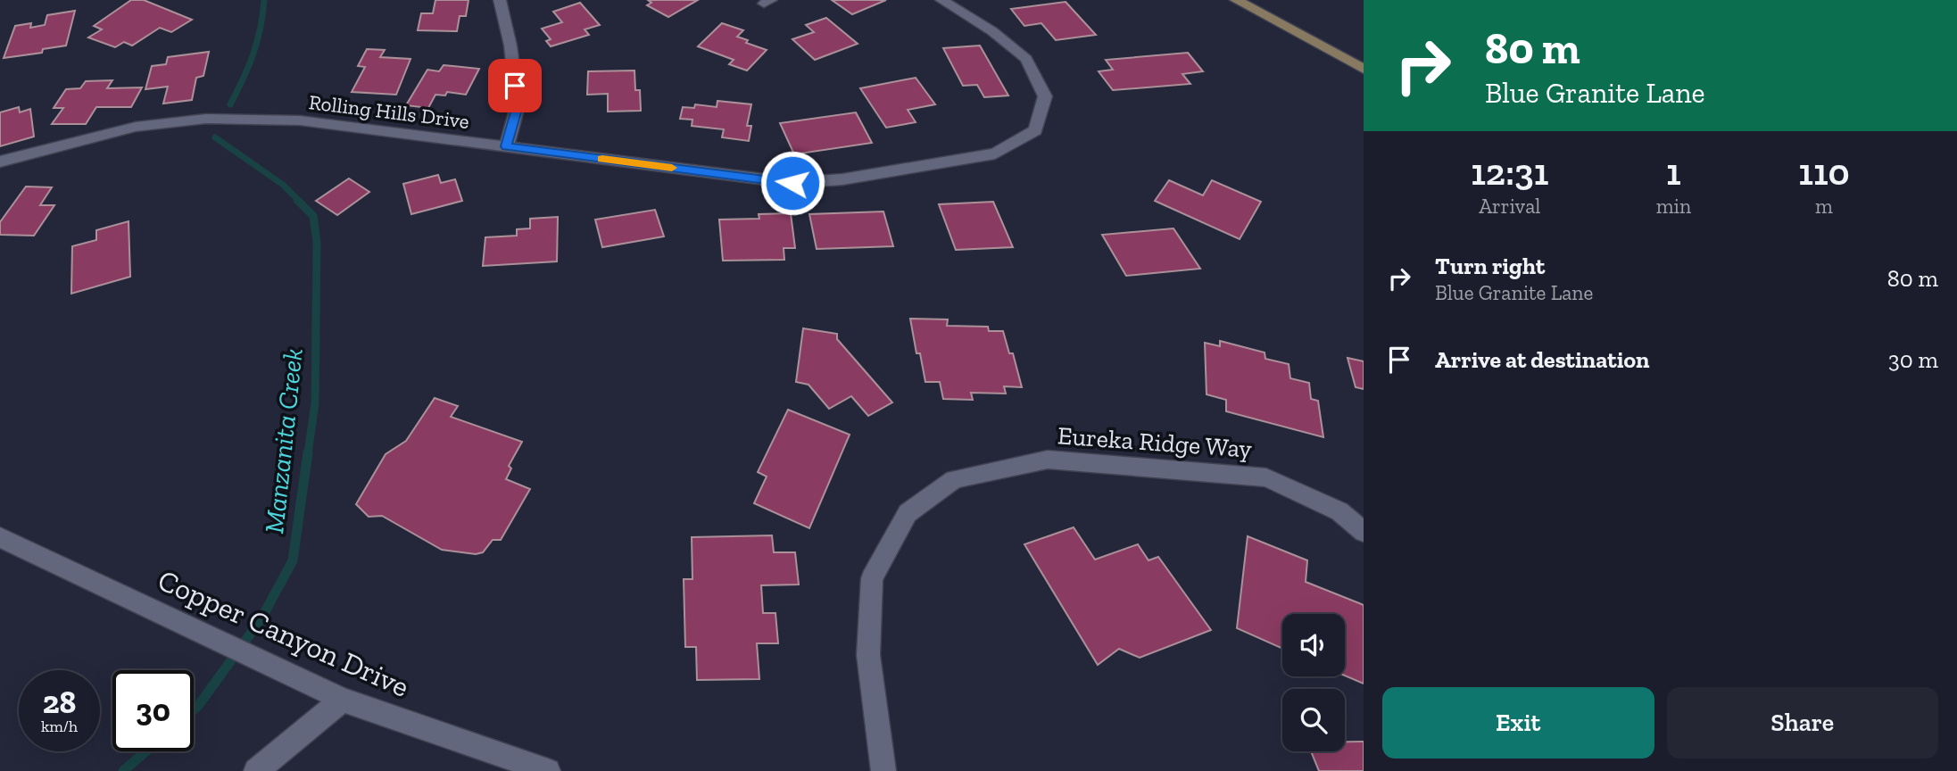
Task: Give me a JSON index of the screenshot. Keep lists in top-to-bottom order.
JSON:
{
  "streets": {
    "street": ["Rolling Hills Drive", "Eureka Ridge Way", "Copper Canyon Drive"]
  },
  "water": ["Manzanita Creek"],
  "page": {
    "turn": ["80 m", "Blue Granite Lane"],
    "eta": [
      "12:31",
      "Arrival",
      "1",
      "min",
      "110",
      "m"
    ],
    "list": [
      {
        "name": "Turn right",
        "note": "Blue Granite Lane",
        "value": "80 m"
      },
      {
        "name": "Arrive at destination",
        "value": "30 m"
      }
    ],
    "speed": "28 km/h",
    "limit": "30",
    "buttons": ["Exit", "Share"]
  }
}
